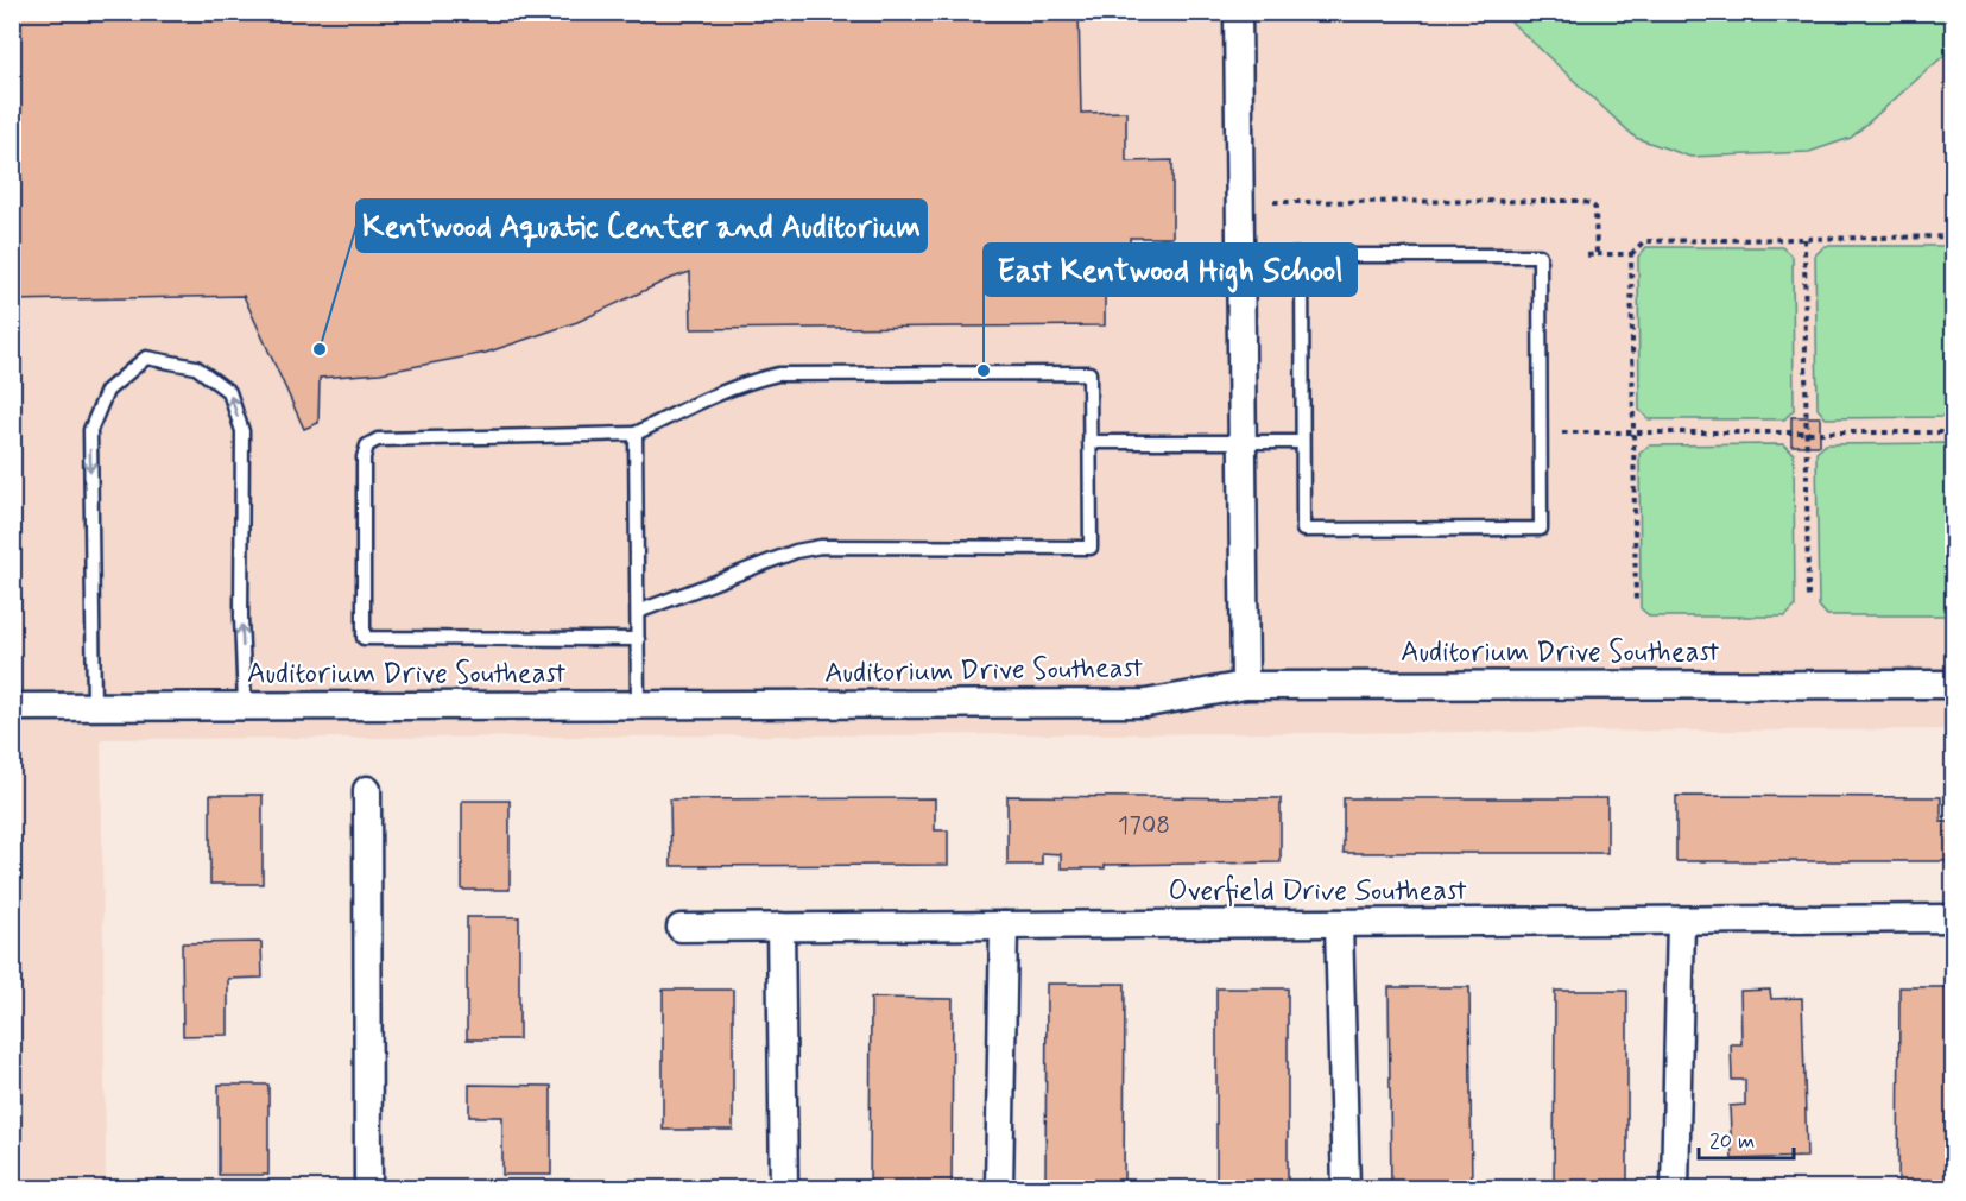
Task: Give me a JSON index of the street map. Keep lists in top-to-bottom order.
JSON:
{
  "streets": {
    "street": ["Auditorium Drive Southeast", "Overfield Drive Southeast"]
  },
  "places": ["Kentwood Aquatic Center and Auditorium", "East Kentwood High School"],
  "house_numbers": ["1708"],
  "scale_bar": "20 m"
}
